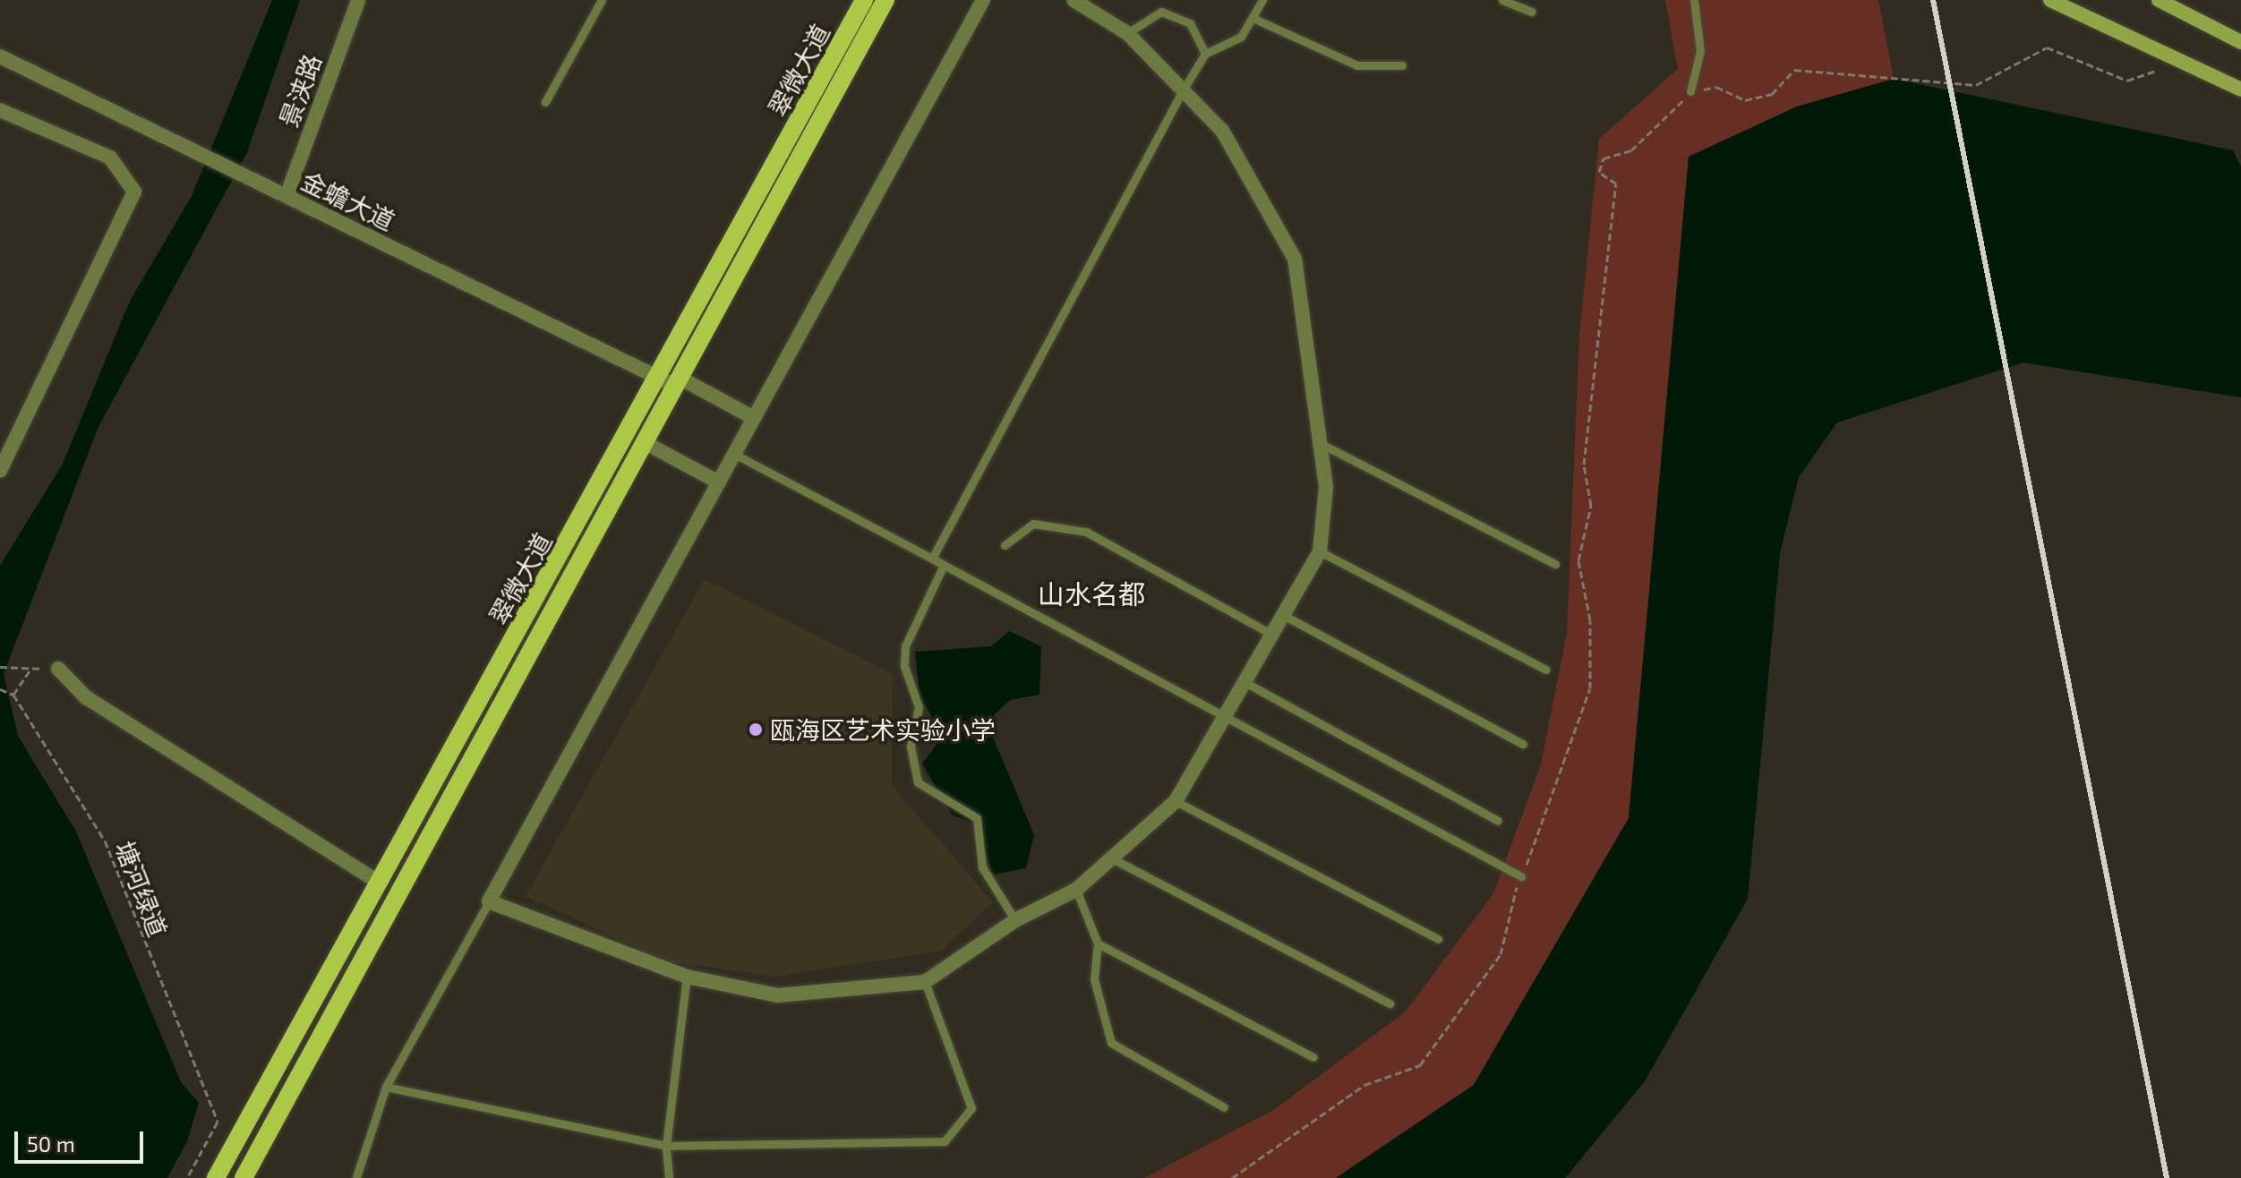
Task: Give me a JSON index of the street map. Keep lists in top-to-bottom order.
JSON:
{
  "streets": {
    "main road": ["翠微大道"],
    "street": ["景浃路", "金蟾大道"],
    "path": ["塘河绿道"]
  },
  "crossings": [
    ["翠微大道", "金蟾大道"],
    ["景浃路", "金蟾大道"]
  ],
  "districts": ["山水名都"],
  "places": ["瓯海区艺术实验小学"],
  "scale_bar": "50 m"
}
